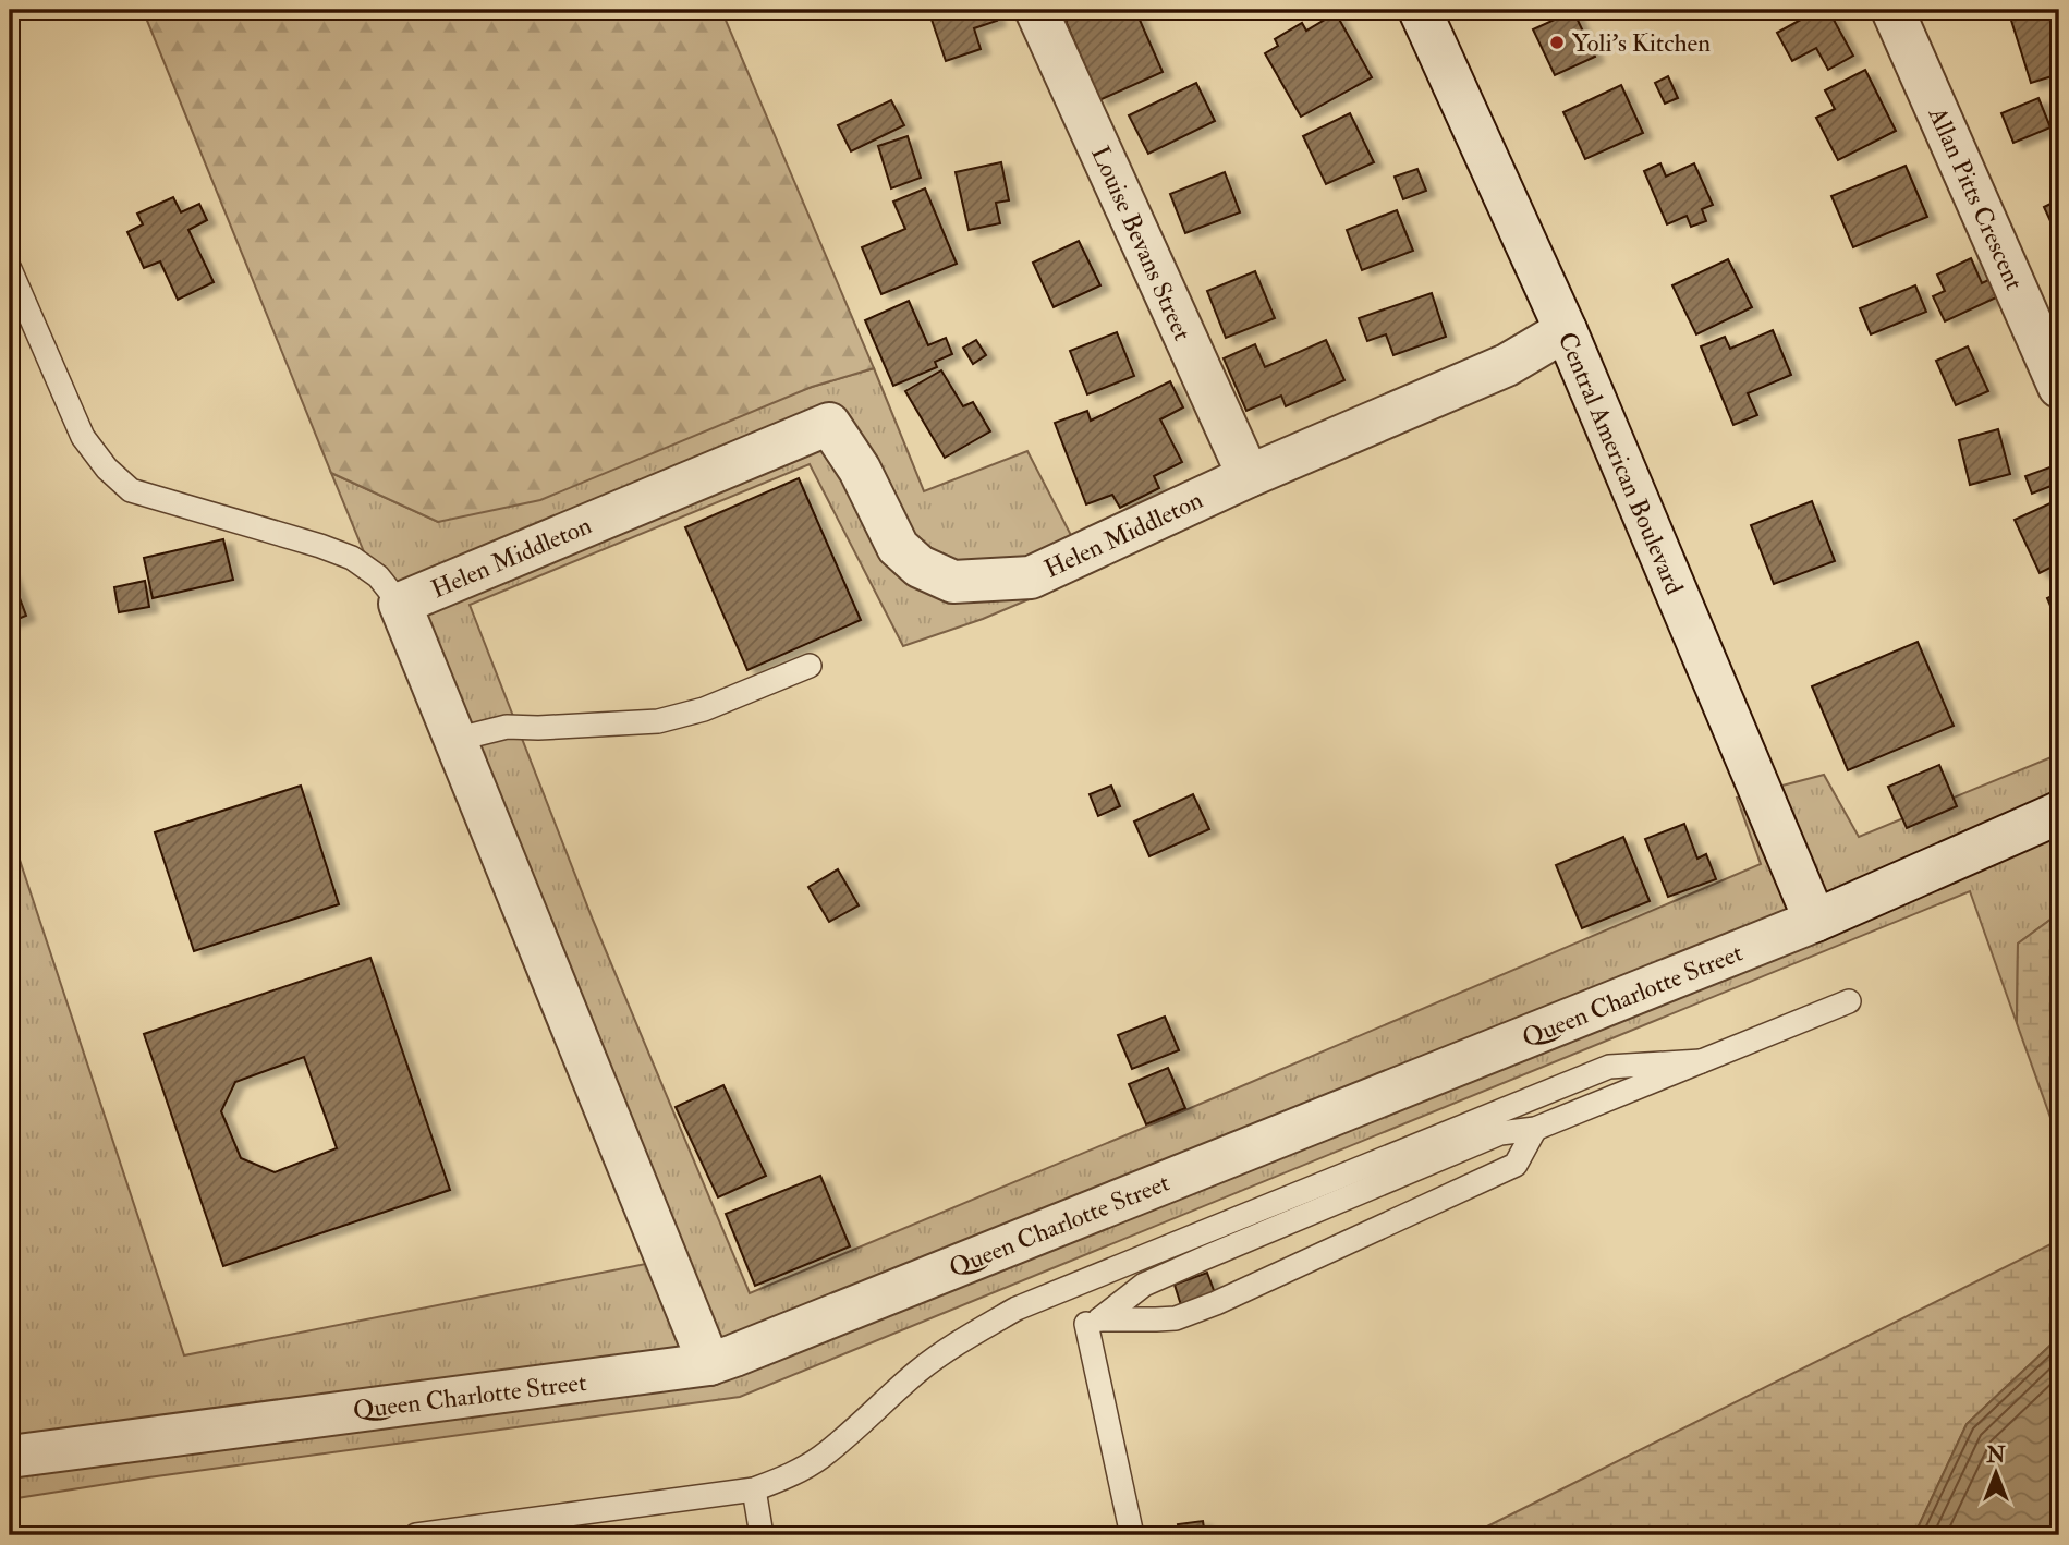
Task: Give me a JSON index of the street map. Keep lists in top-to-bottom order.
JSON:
{
  "streets": {
    "street": [
      "Allan Pitts Crescent",
      "Louise Bevans Street",
      "Central American Boulevard",
      "Helen Middleton",
      "Queen Charlotte Street"
    ]
  },
  "crossings": [
    ["Louise Bevans Street", "Helen Middleton"],
    ["Central American Boulevard", "Helen Middleton"],
    ["Central American Boulevard", "Queen Charlotte Street"]
  ],
  "places": ["Yoli's Kitchen"],
  "north": "top"
}
